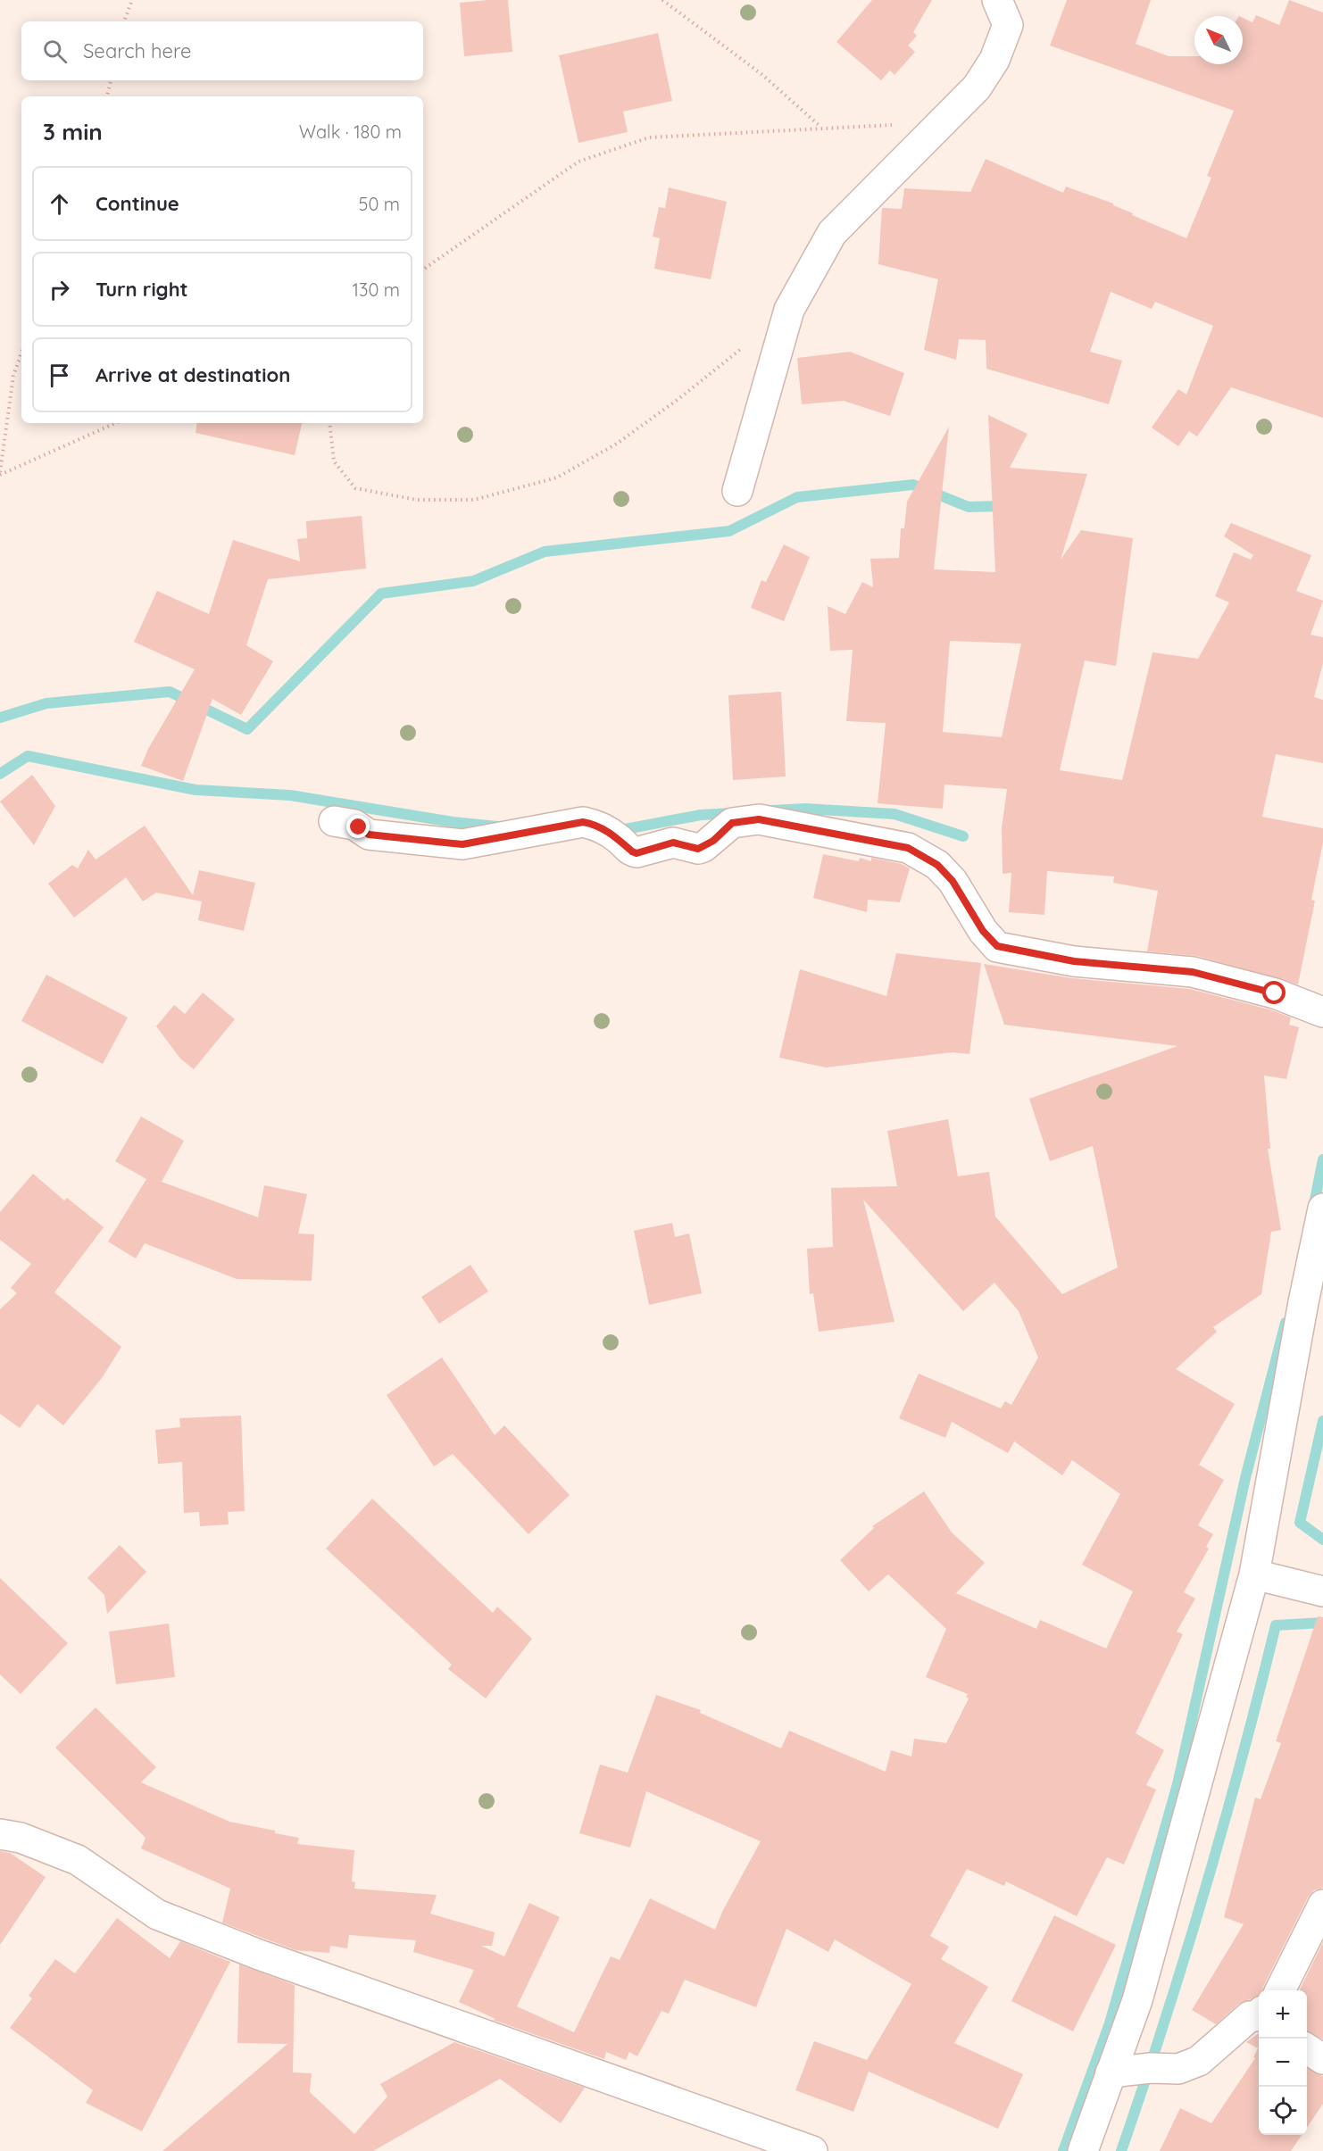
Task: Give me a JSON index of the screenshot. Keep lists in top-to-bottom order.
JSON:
{
  "north": "top left",
  "page": {
    "search": "Search here",
    "heading": ["3 min", "Walk · 180 m"],
    "list": [
      ["Continue", "50 m"],
      ["Turn right", "130 m"],
      "Arrive at destination"
    ],
    "map_buttons": ["+", "−"]
  }
}
